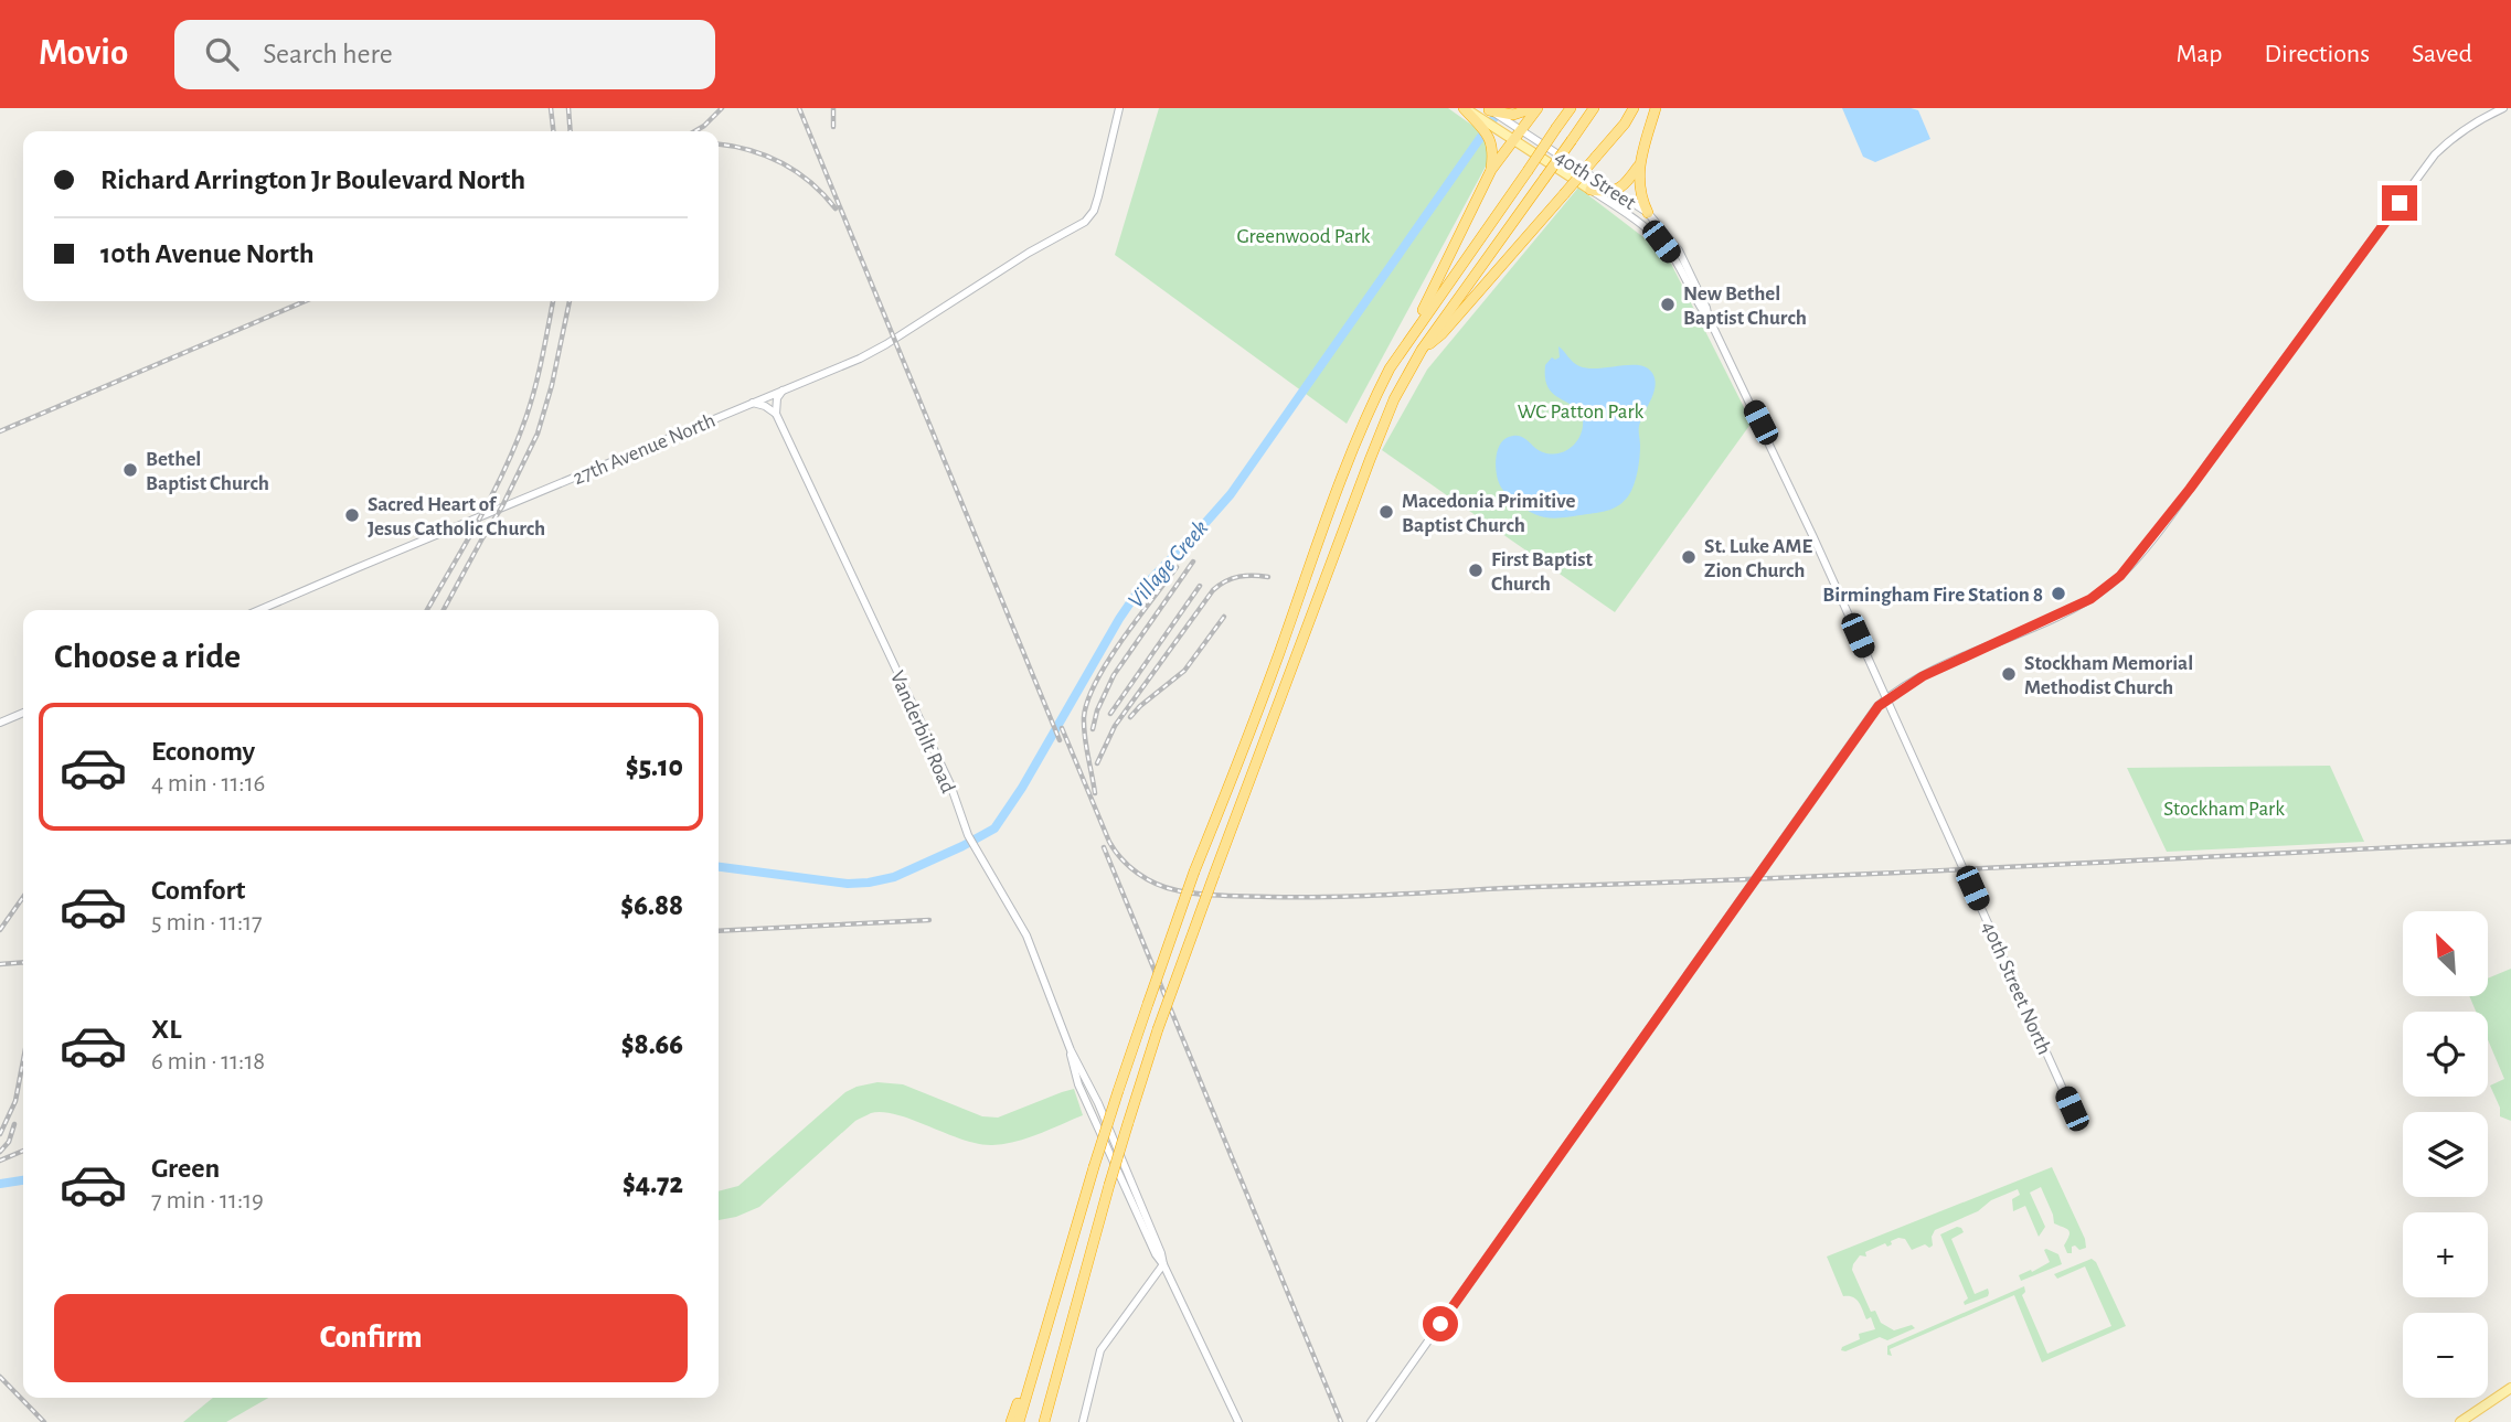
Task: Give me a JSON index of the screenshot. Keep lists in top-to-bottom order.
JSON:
{
  "streets": {
    "street": [
      "40th Street",
      "27th Avenue North",
      "Vanderbilt Road",
      "40th Street North"
    ]
  },
  "crossings": [
    ["40th Street", "40th Street North"]
  ],
  "water": ["Village Creek"],
  "parks": ["Greenwood Park", "WC Patton Park", "Stockham Park"],
  "places": [
    "New Bethel Baptist Church",
    "Bethel Baptist Church",
    "Macedonia Primitive Baptist Church",
    "Sacred Heart of Jesus Catholic Church",
    "St. Luke AME Zion Church",
    "First Baptist Church",
    "Birmingham Fire Station 8",
    "Stockham Memorial Methodist Church"
  ],
  "north": "top left",
  "page": {
    "header": "Movio",
    "search": "Search here",
    "nav": ["Map", "Directions", "Saved"],
    "banner": ["Richard Arrington Jr Boulevard North", "10th Avenue North"],
    "heading": "Choose a ride",
    "list": [
      {
        "name": "Economy",
        "note": "4 min · 11:16",
        "value": "$5.10"
      },
      {
        "name": "Comfort",
        "note": "5 min · 11:17",
        "value": "$6.88"
      },
      {
        "name": "XL",
        "note": "6 min · 11:18",
        "value": "$8.66"
      },
      {
        "name": "Green",
        "note": "7 min · 11:19",
        "value": "$4.72"
      }
    ],
    "map_buttons": ["+", "−"],
    "buttons": "Confirm"
  }
}
